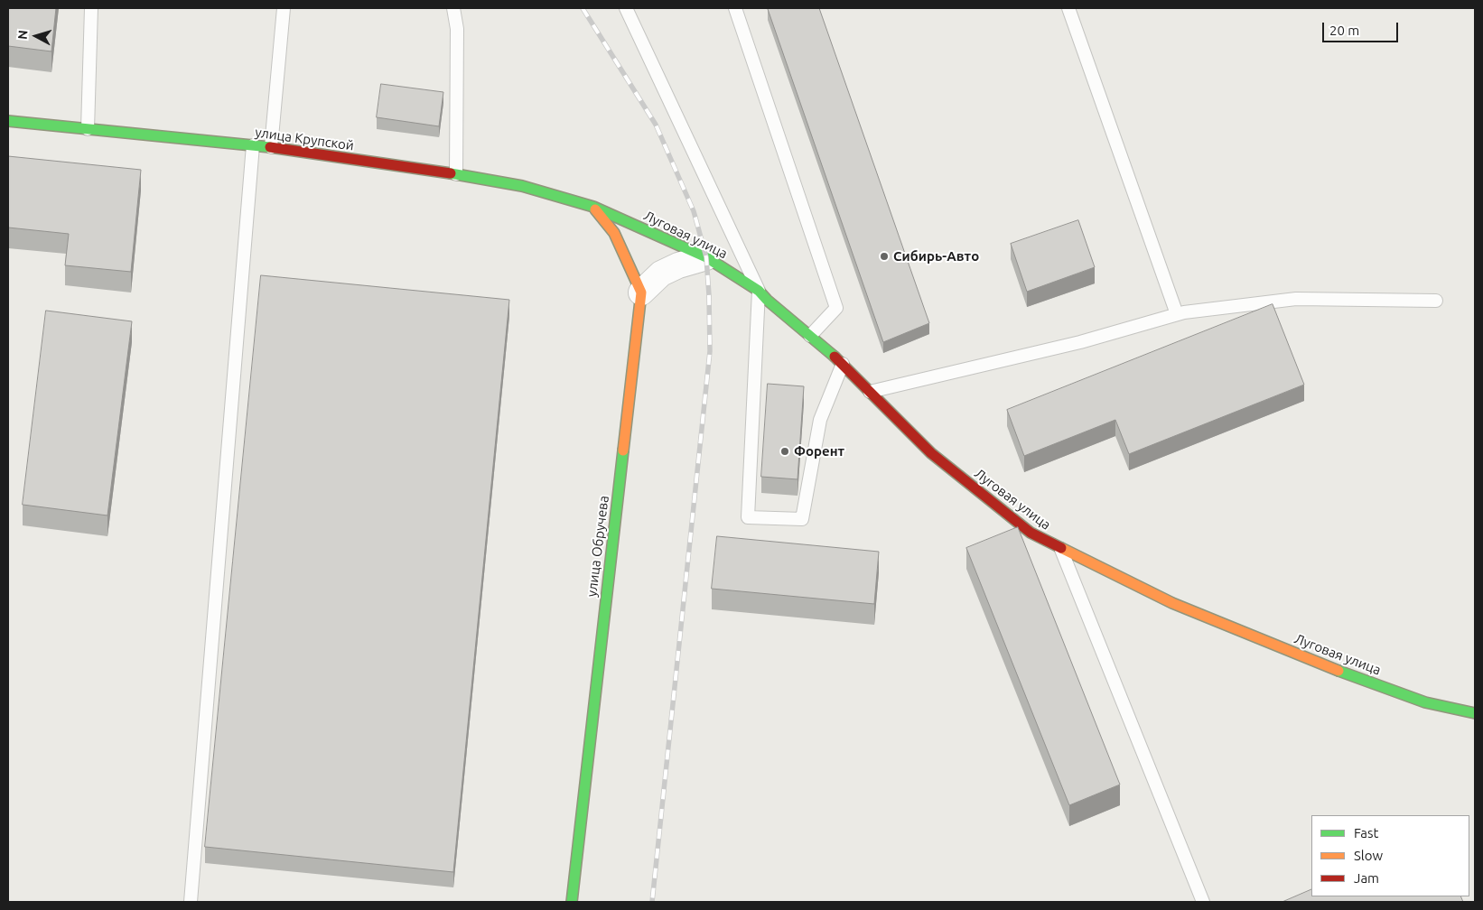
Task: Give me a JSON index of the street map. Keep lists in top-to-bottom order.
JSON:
{
  "streets": {
    "main road": ["улица Крупской", "Луговая улица", "улица Обручева"]
  },
  "crossings": [
    ["улица Крупской", "Луговая улица"]
  ],
  "places": ["Сибирь-Авто", "Форент"],
  "legend": ["Fast", "Slow", "Jam"],
  "scale_bar": "20 m",
  "north": "left"
}
